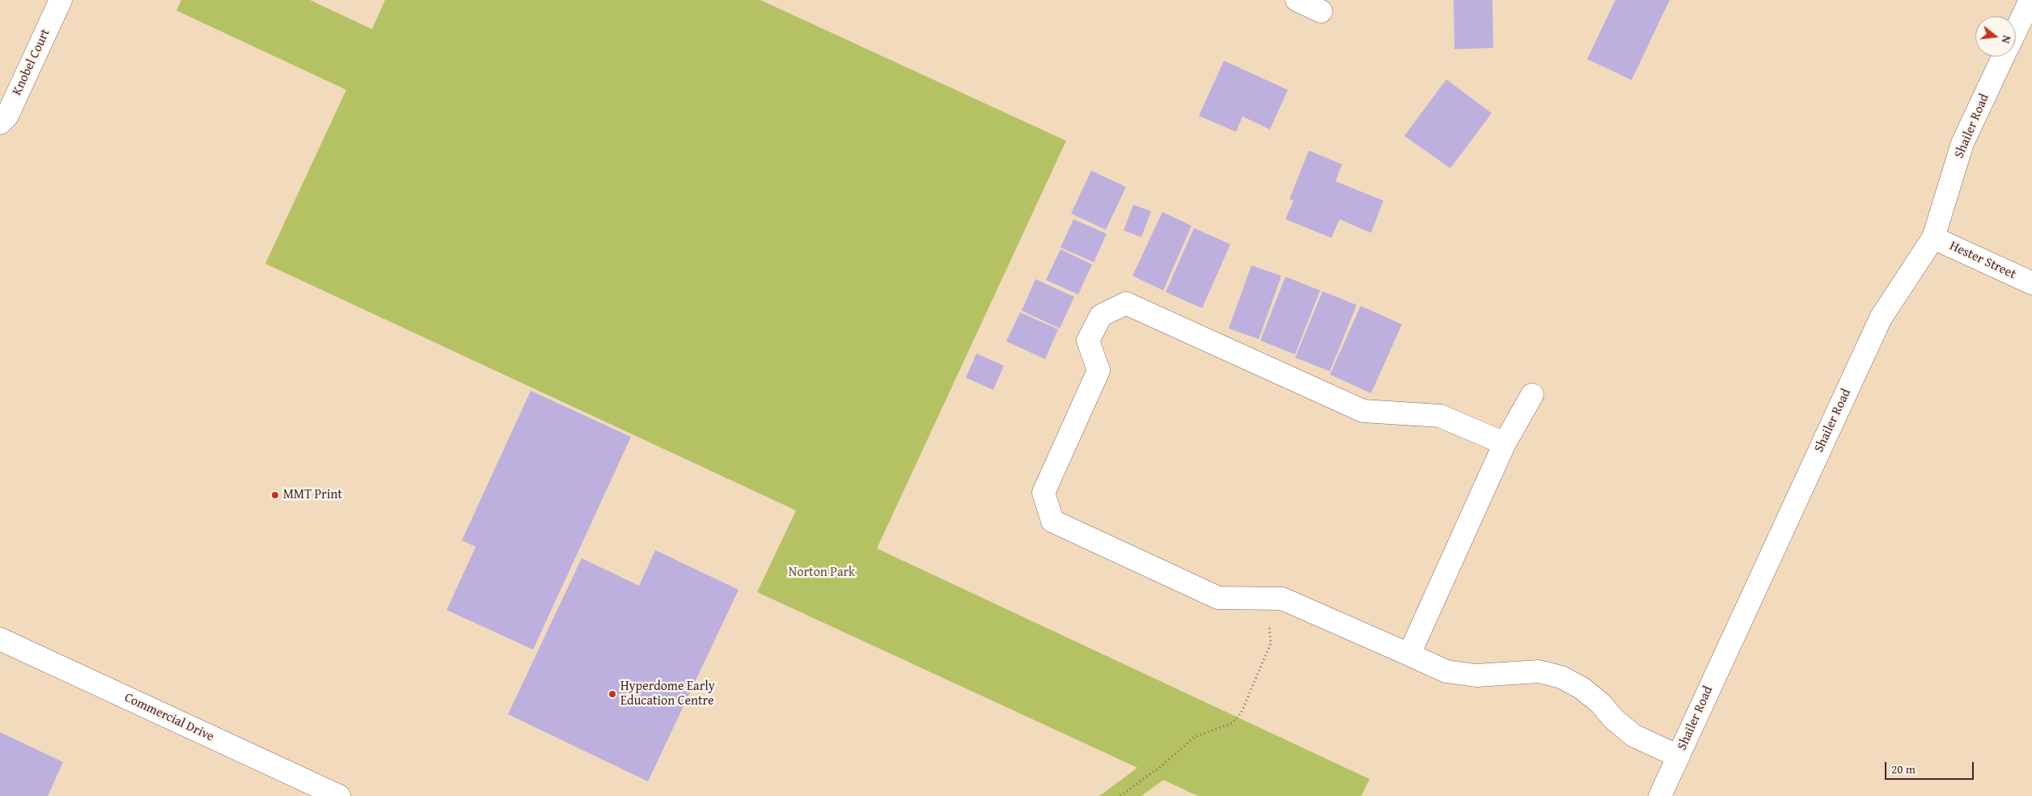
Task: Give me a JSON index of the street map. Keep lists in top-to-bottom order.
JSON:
{
  "streets": {
    "street": [
      "Knobel Court",
      "Shailer Road",
      "Hester Street",
      "Commercial Drive"
    ]
  },
  "crossings": [
    ["Shailer Road", "Hester Street"]
  ],
  "parks": ["Norton Park"],
  "places": ["MMT Print", "Hyperdome Early Education Centre"],
  "scale_bar": "20 m",
  "north": "right"
}
